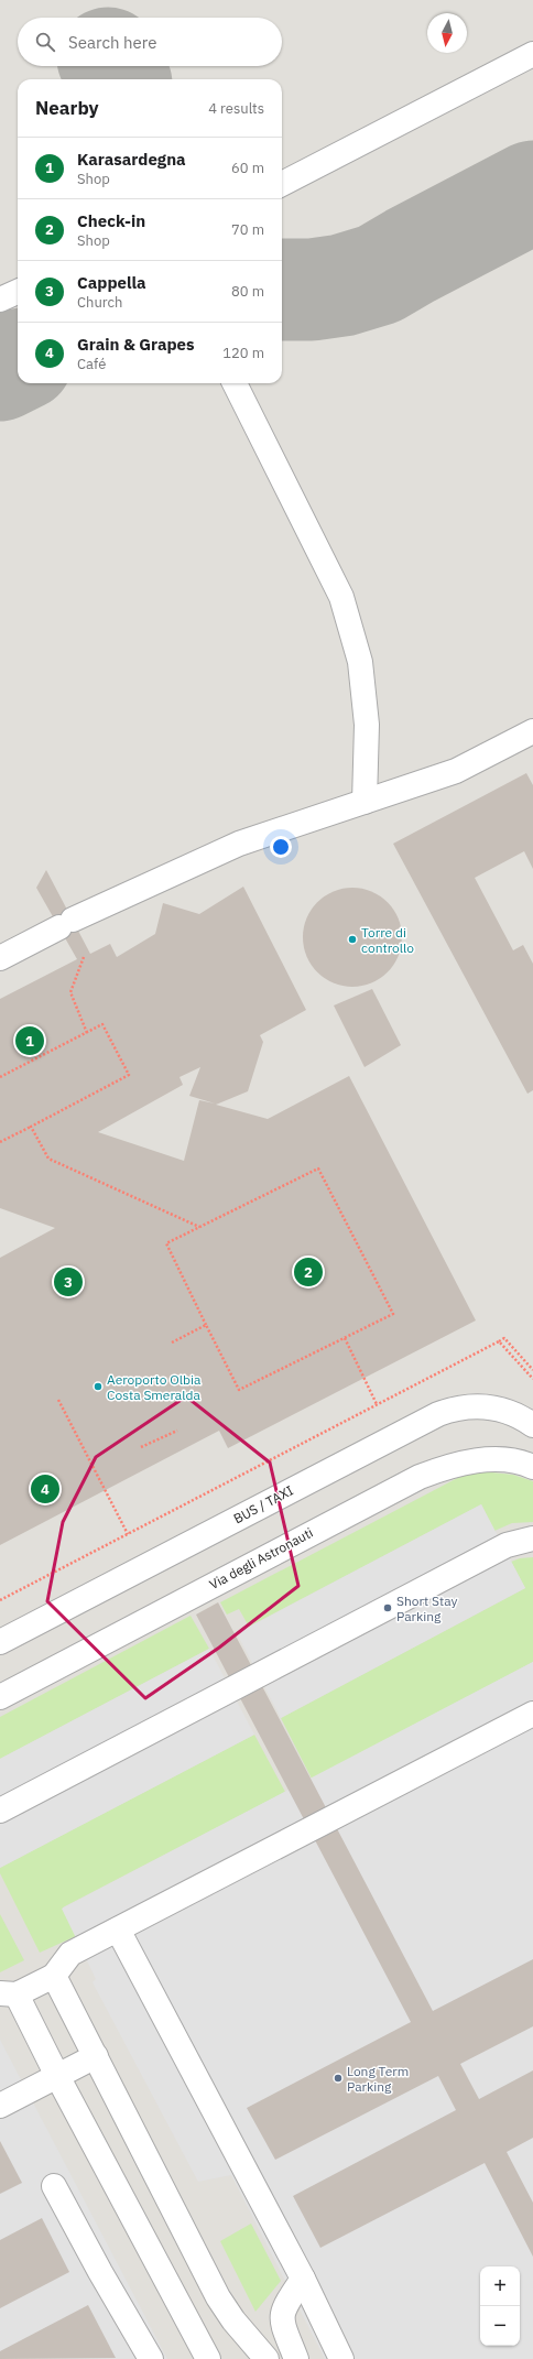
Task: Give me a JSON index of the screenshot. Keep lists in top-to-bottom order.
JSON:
{
  "streets": {
    "street": ["BUS / TAXI", "Via degli Astronauti"]
  },
  "places": [
    "Torre di controllo",
    "Aeroporto Olbia Costa Smeralda",
    "Short Stay Parking",
    "Long Term Parking"
  ],
  "north": "bottom",
  "page": {
    "search": "Search here",
    "heading": ["Nearby", "4 results"],
    "list": [
      {
        "mark": "1",
        "name": "Karasardegna",
        "note": "Shop",
        "value": "60 m"
      },
      {
        "mark": "2",
        "name": "Check-in",
        "note": "Shop",
        "value": "70 m"
      },
      {
        "mark": "3",
        "name": "Cappella",
        "note": "Church",
        "value": "80 m"
      },
      {
        "mark": "4",
        "name": "Grain & Grapes",
        "note": "Café",
        "value": "120 m"
      }
    ],
    "pins": [
      "1",
      "2",
      "3",
      "4"
    ],
    "map_buttons": ["+", "−"]
  }
}
